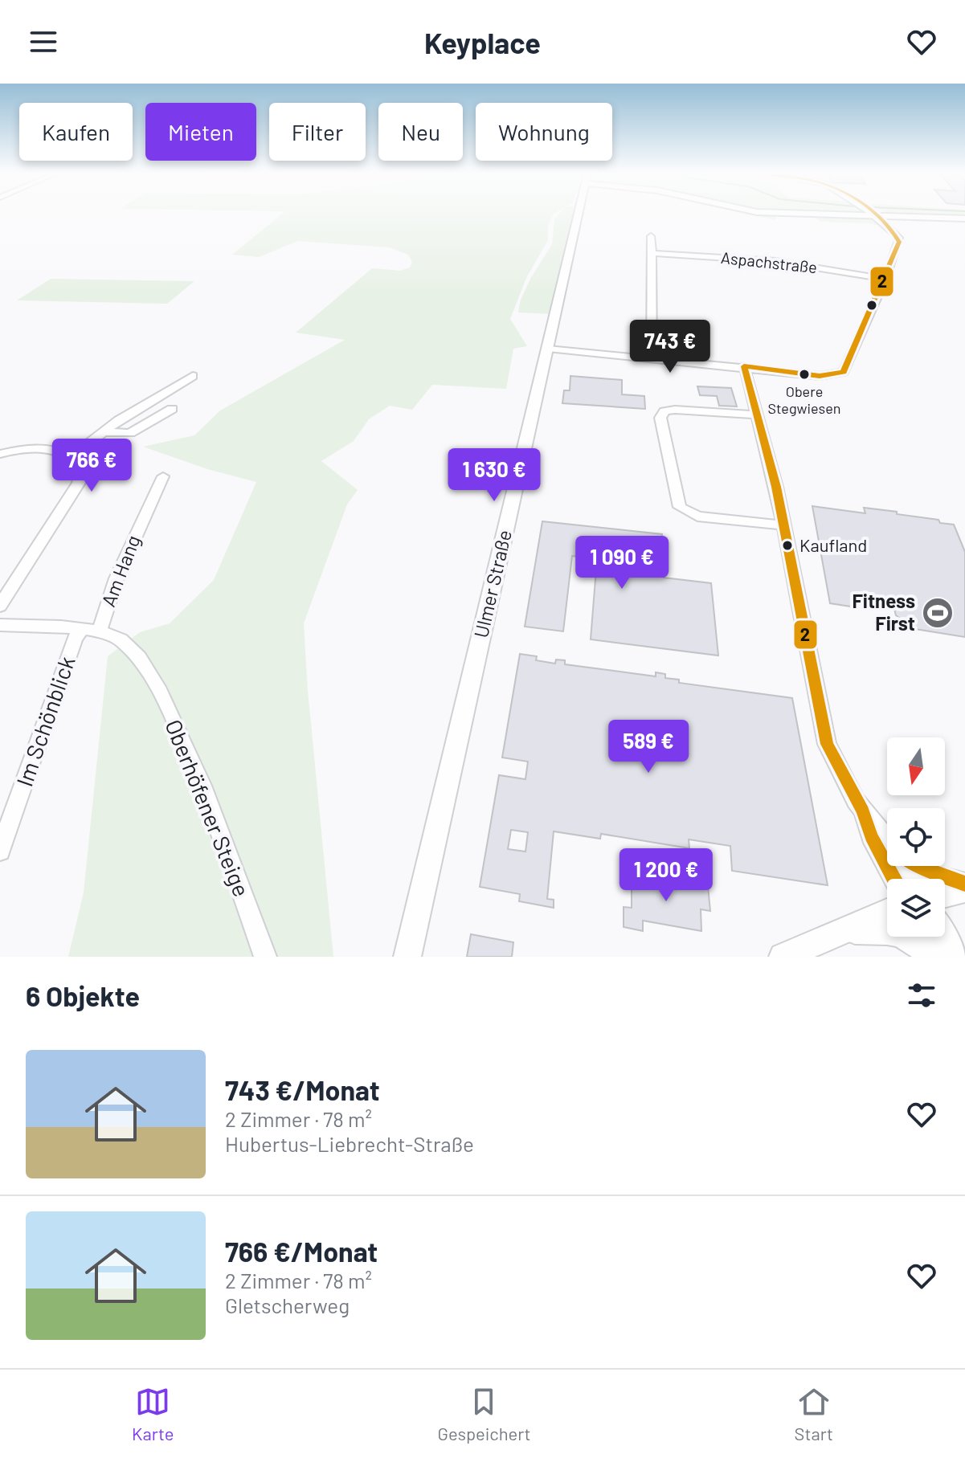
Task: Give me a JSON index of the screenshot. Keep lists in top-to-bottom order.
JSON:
{
  "streets": {
    "main road": ["Ulmer Straße"],
    "street": [
      "Aspachstraße",
      "Am Hang",
      "Im Schönblick",
      "Oberhöfener Steige"
    ]
  },
  "crossings": [
    ["Am Hang", "Im Schönblick"],
    ["Am Hang", "Oberhöfener Steige"],
    ["Im Schönblick", "Oberhöfener Steige"]
  ],
  "places": {
    "other": ["Obere Stegwiesen", "Kaufland"],
    "sports": ["Fitness First"]
  },
  "lines": ["transit line 2"],
  "north": "bottom",
  "page": {
    "header": "Keyplace",
    "chip": [
      "Kaufen",
      "Mieten",
      "Filter",
      "Neu",
      "Wohnung"
    ],
    "price": [
      "743 €",
      "766 €",
      "1 630 €",
      "1 090 €",
      "589 €",
      "1 200 €"
    ],
    "heading": "6 Objekte",
    "list": [
      {
        "name": "743 €/Monat",
        "note": "2 Zimmer · 78 m² · Hubertus-Liebrecht-Straße"
      },
      {
        "name": "766 €/Monat",
        "note": "2 Zimmer · 78 m² · Gletscherweg"
      }
    ],
    "tabs": ["Karte", "Gespeichert", "Start"]
  }
}
